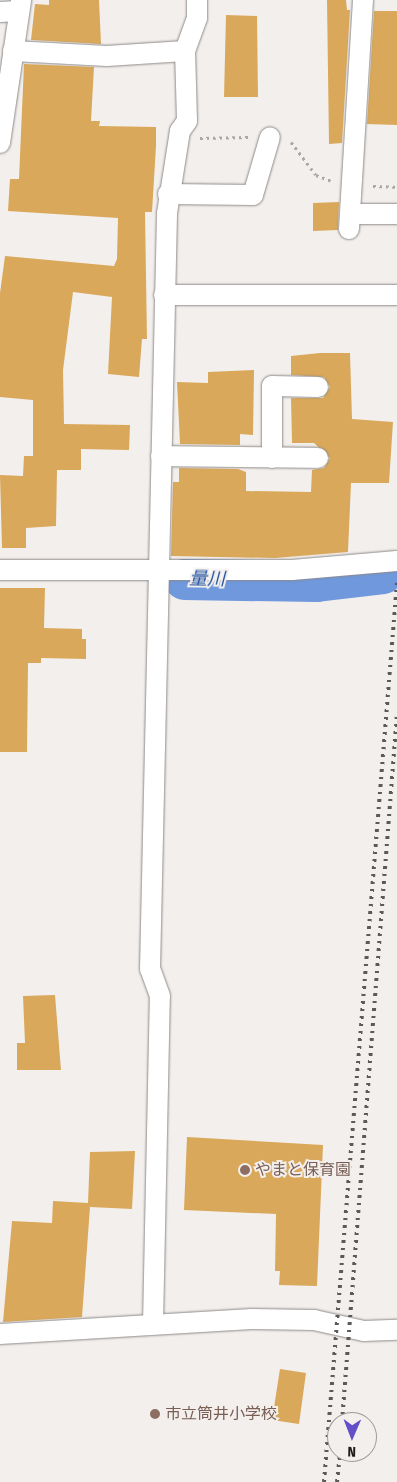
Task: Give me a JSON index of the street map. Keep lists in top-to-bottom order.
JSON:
{
  "water": ["量川"],
  "places": ["やまと保育園", "市立筒井小学校"],
  "north": "bottom"
}
